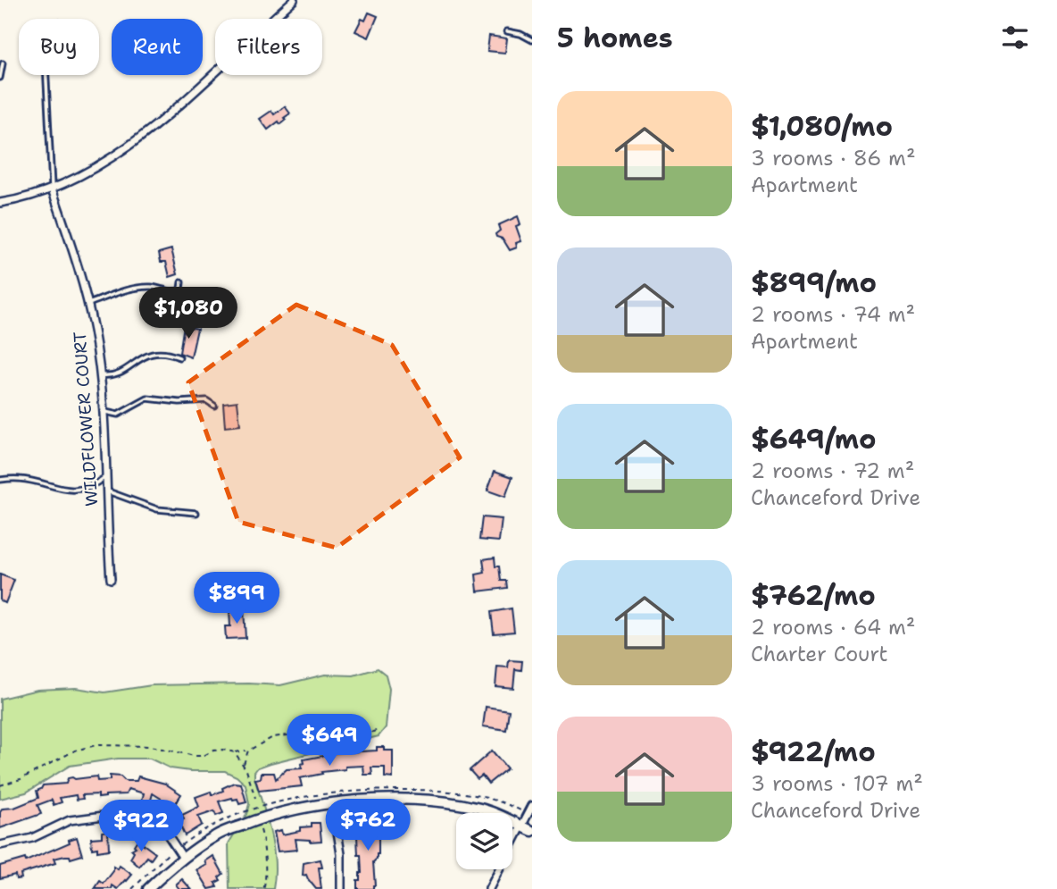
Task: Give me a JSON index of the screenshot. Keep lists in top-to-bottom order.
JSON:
{
  "streets": {
    "street": ["WILDFLOWER COURT"]
  },
  "page": {
    "heading": "5 homes",
    "chip": ["Buy", "Rent", "Filters"],
    "list": [
      {
        "name": "$1,080/mo",
        "note": "3 rooms · 86 m² · Apartment"
      },
      {
        "name": "$899/mo",
        "note": "2 rooms · 74 m² · Apartment"
      },
      {
        "name": "$649/mo",
        "note": "2 rooms · 72 m² · Chanceford Drive"
      },
      {
        "name": "$762/mo",
        "note": "2 rooms · 64 m² · Charter Court"
      },
      {
        "name": "$922/mo",
        "note": "3 rooms · 107 m² · Chanceford Drive"
      }
    ],
    "price": [
      "$1,080",
      "$899",
      "$649",
      "$762",
      "$922"
    ]
  }
}
